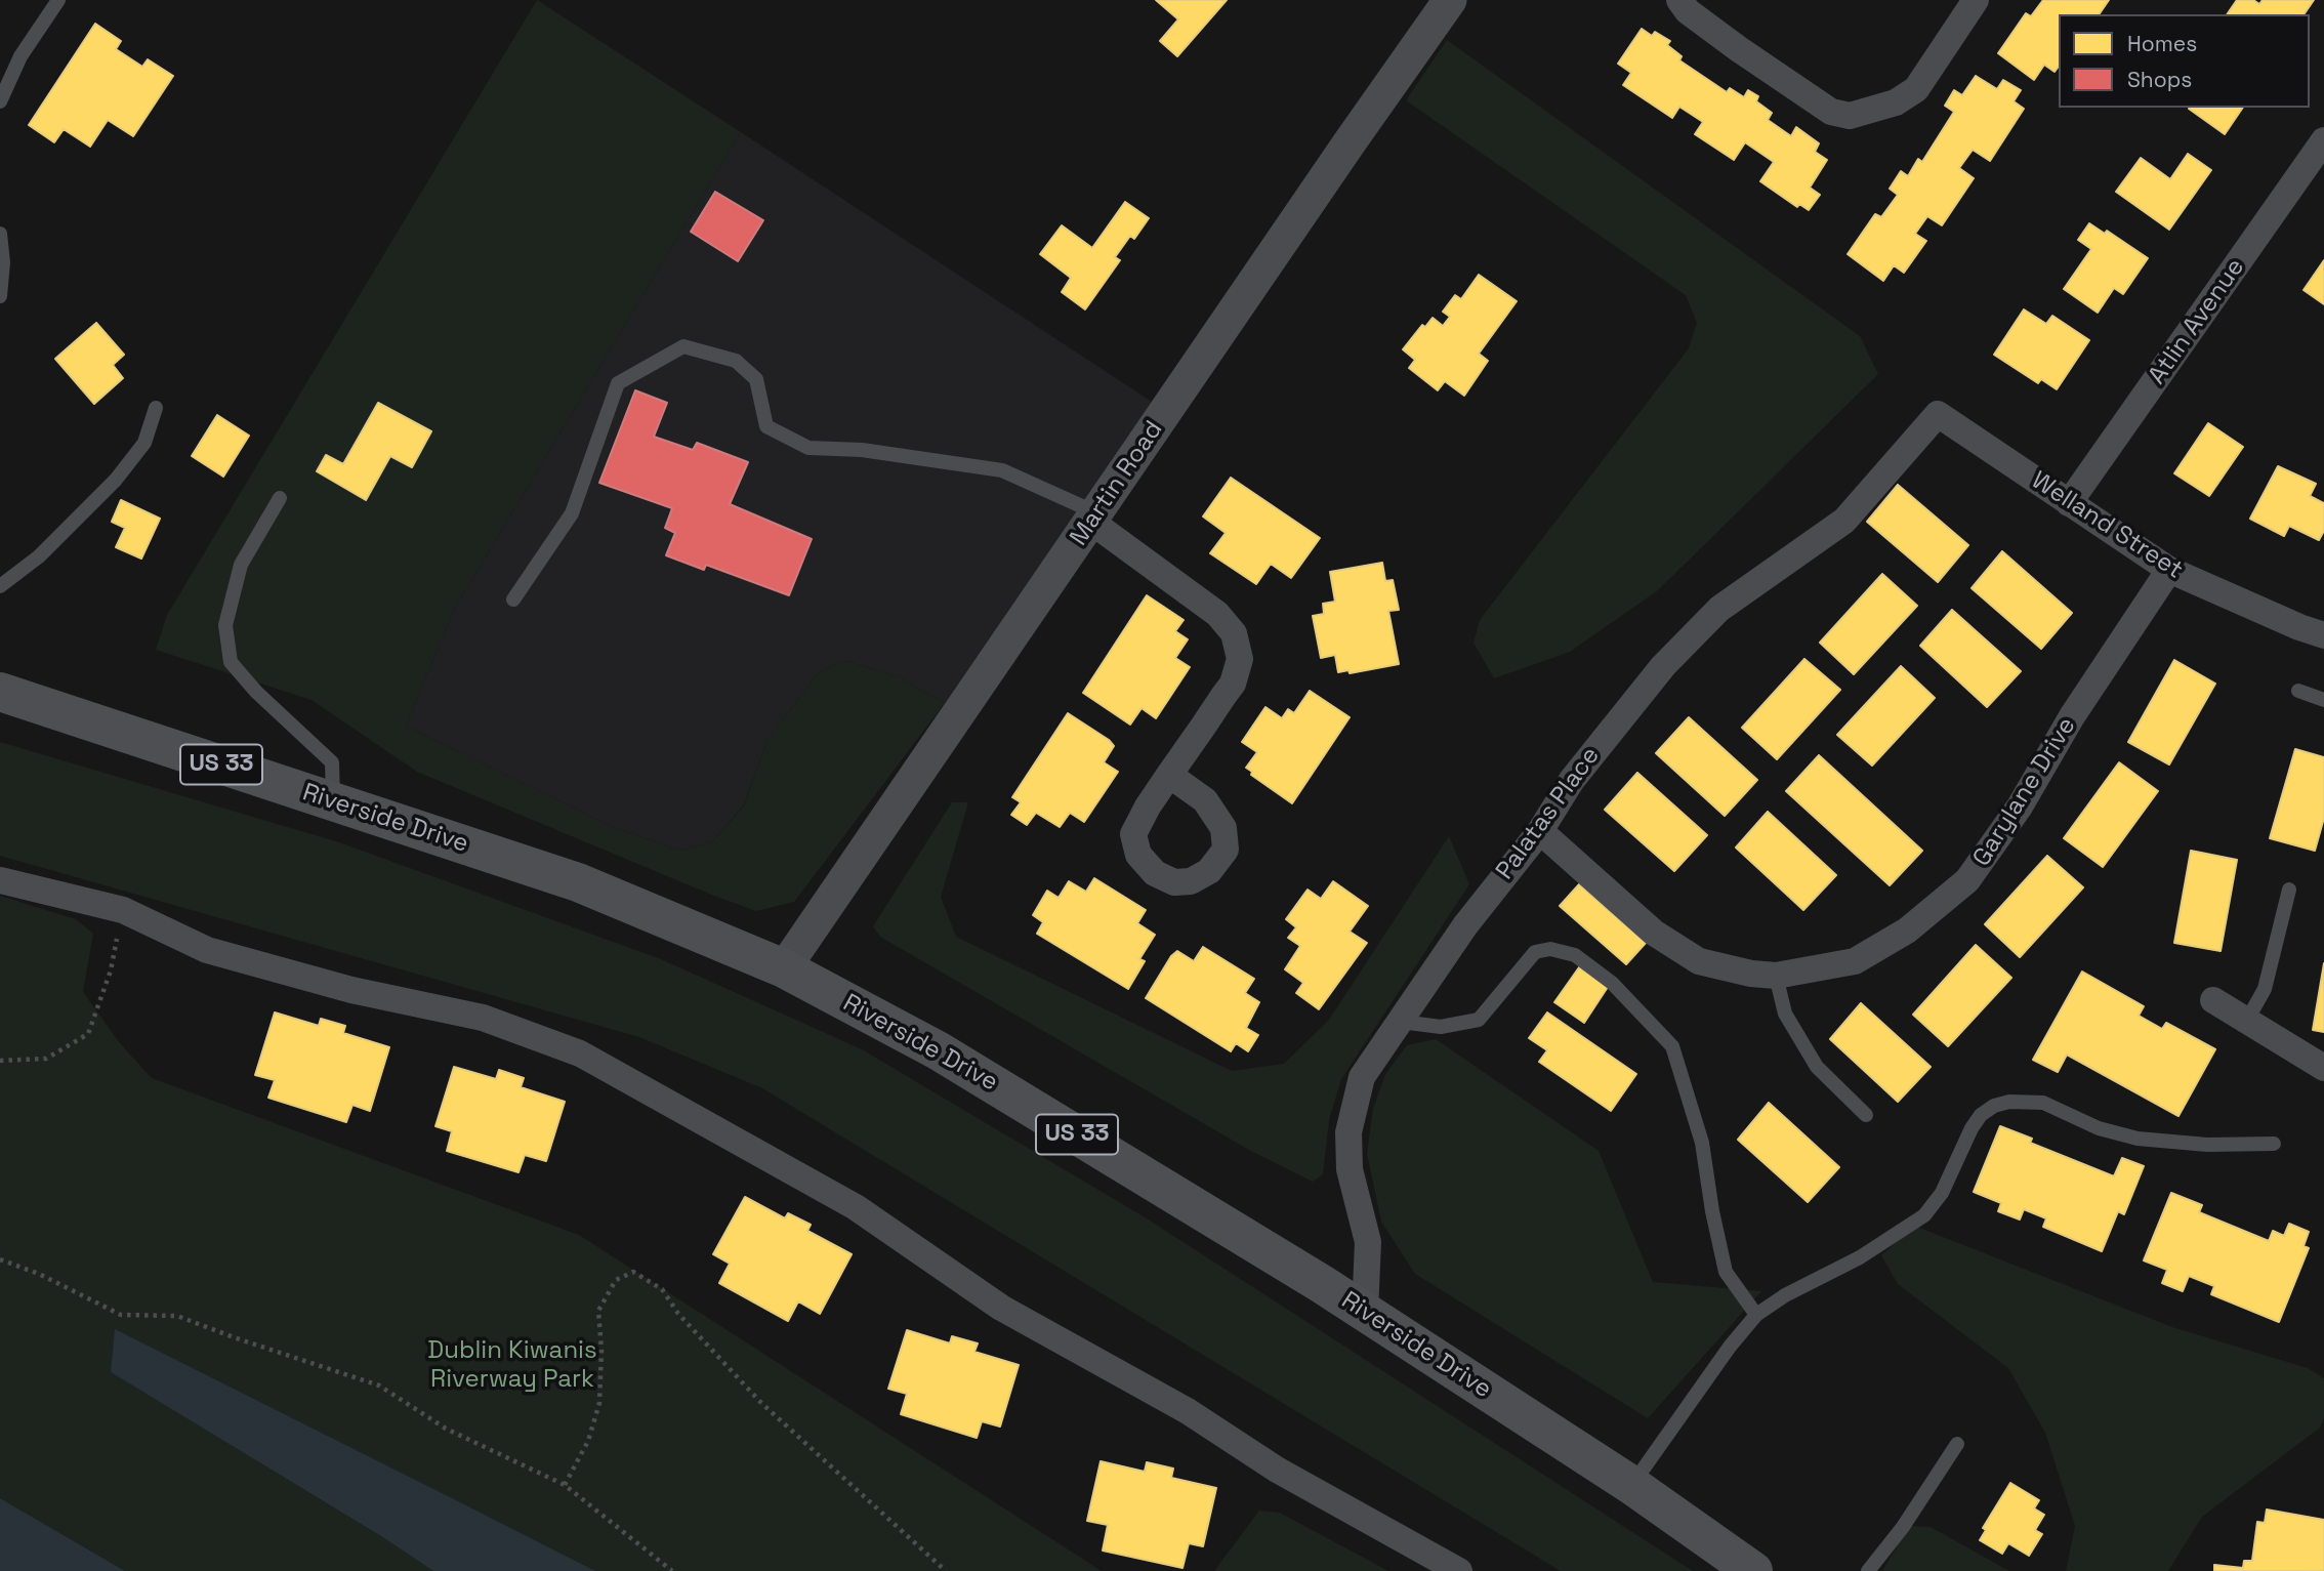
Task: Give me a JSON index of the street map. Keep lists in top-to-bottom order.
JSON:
{
  "streets": {
    "main road": ["US 33", "Riverside Drive"],
    "street": [
      "Atlin Avenue",
      "Martin Road",
      "Welland Street",
      "Garylane Drive",
      "Palatas Place"
    ]
  },
  "crossings": [
    ["Atlin Avenue", "Welland Street"],
    ["Martin Road", "Riverside Drive"],
    ["Welland Street", "Garylane Drive"],
    ["Welland Street", "Palatas Place"],
    ["Garylane Drive", "Palatas Place"],
    ["Palatas Place", "Riverside Drive"]
  ],
  "parks": ["Dublin Kiwanis Riverway Park"],
  "legend": ["Homes", "Shops"]
}
